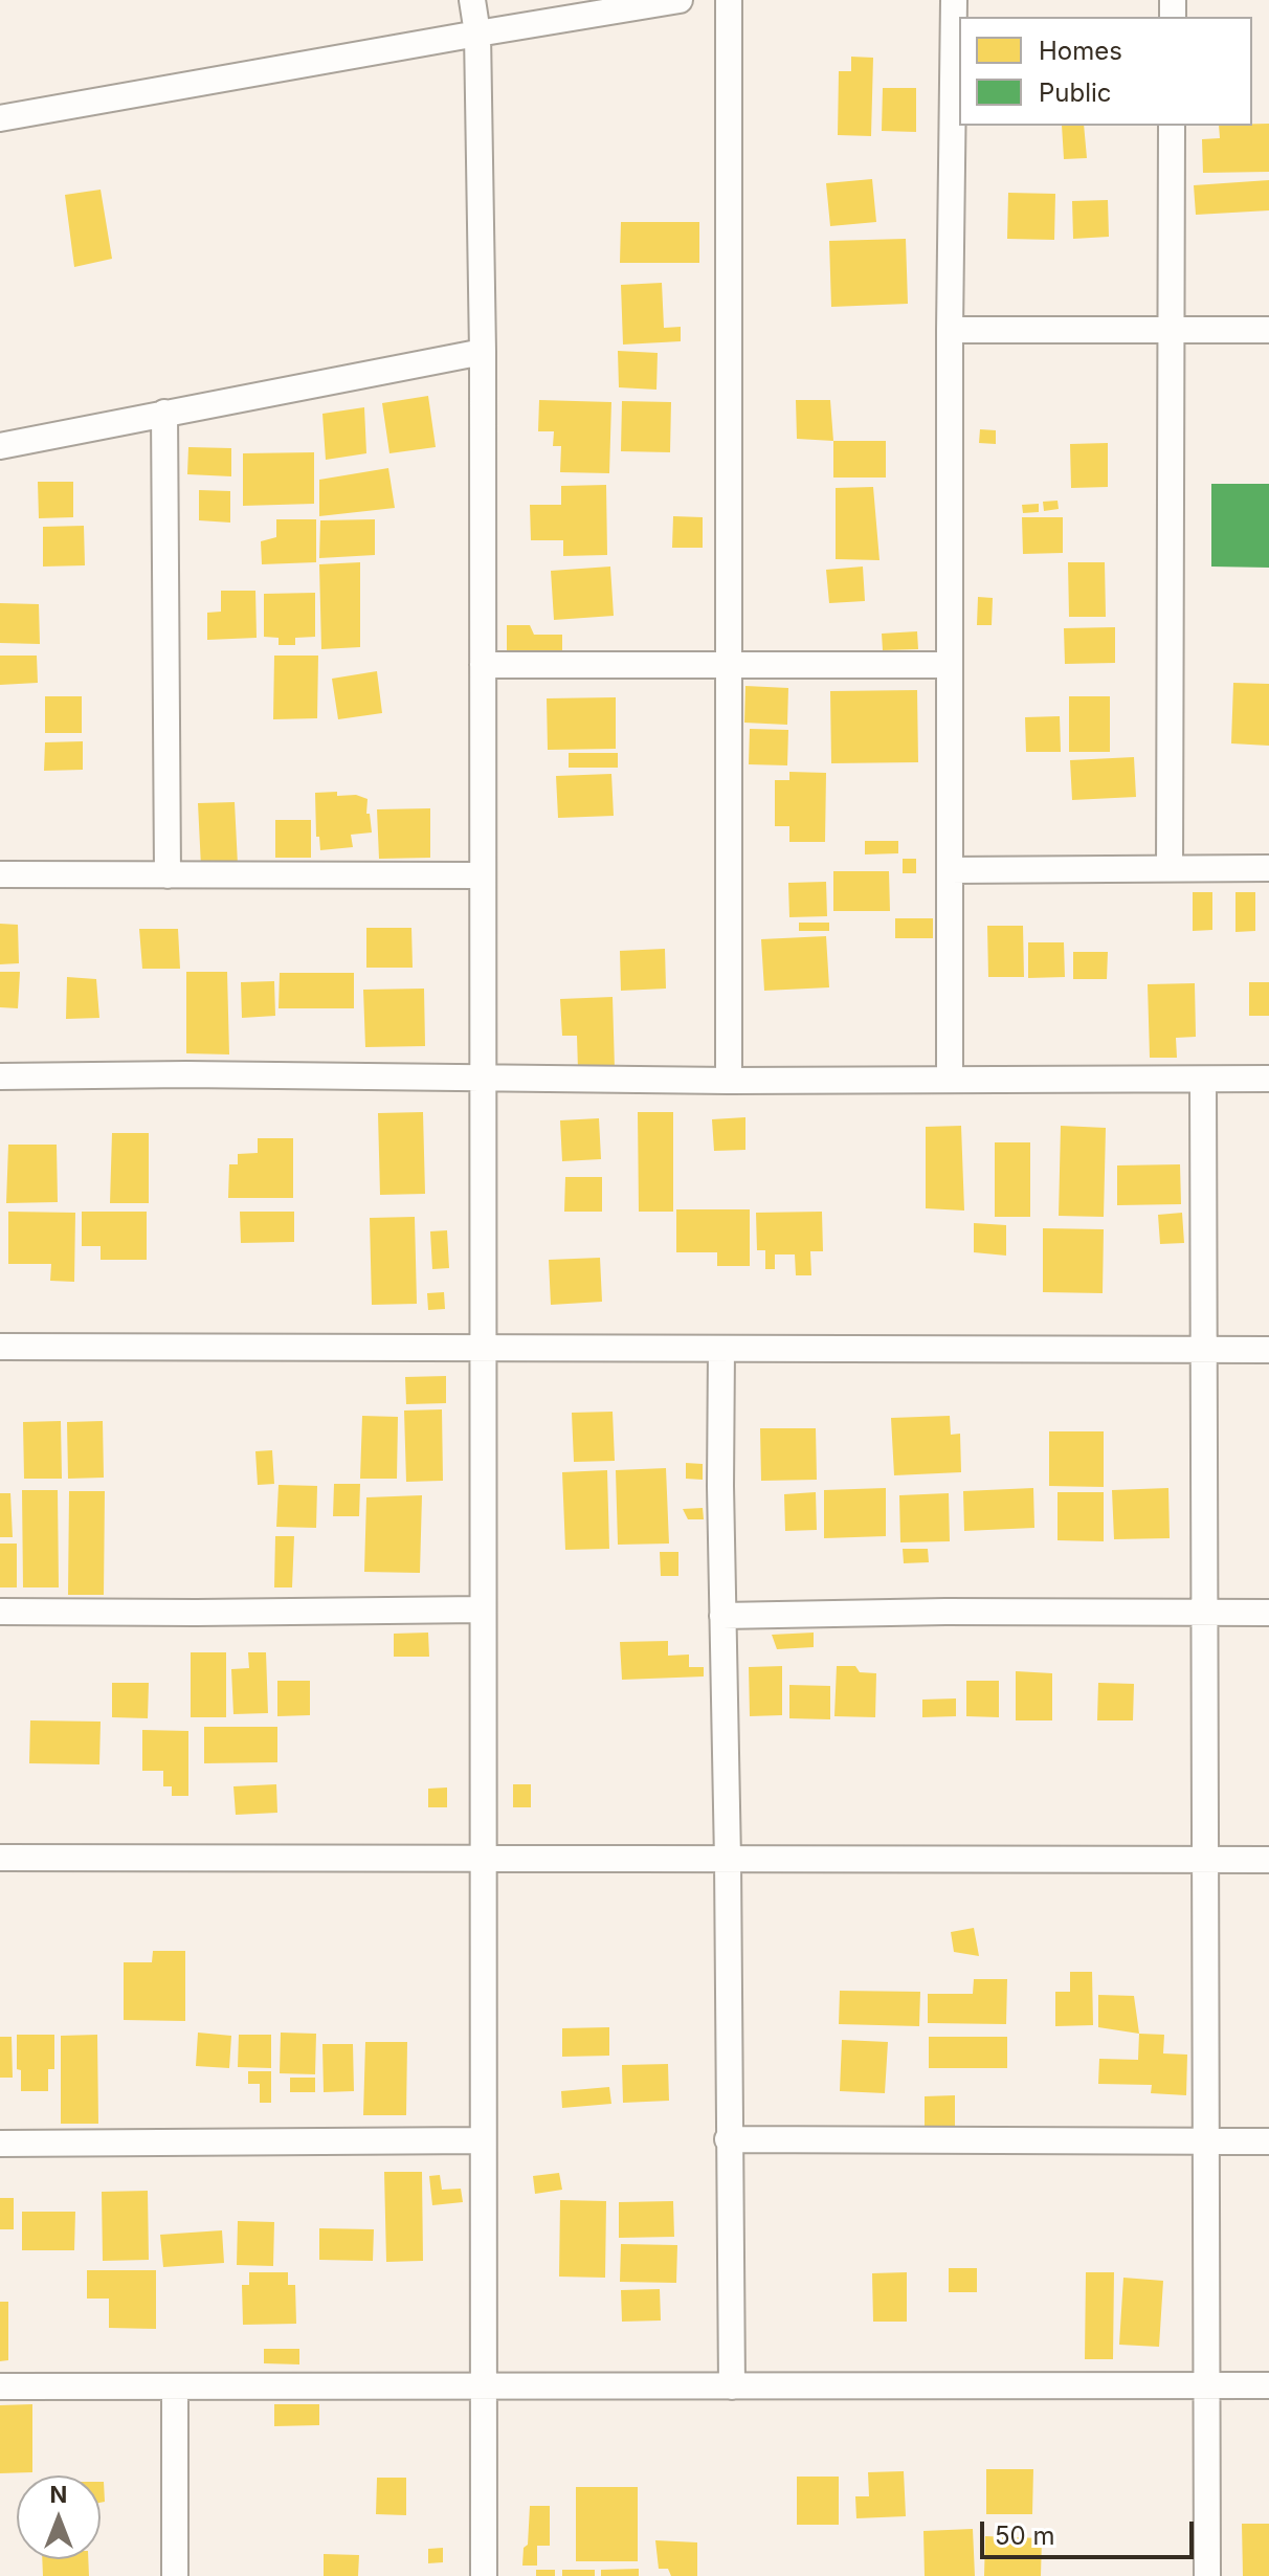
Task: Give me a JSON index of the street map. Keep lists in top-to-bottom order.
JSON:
{
  "legend": ["Homes", "Public"],
  "scale_bar": "50 m",
  "north": "top"
}
